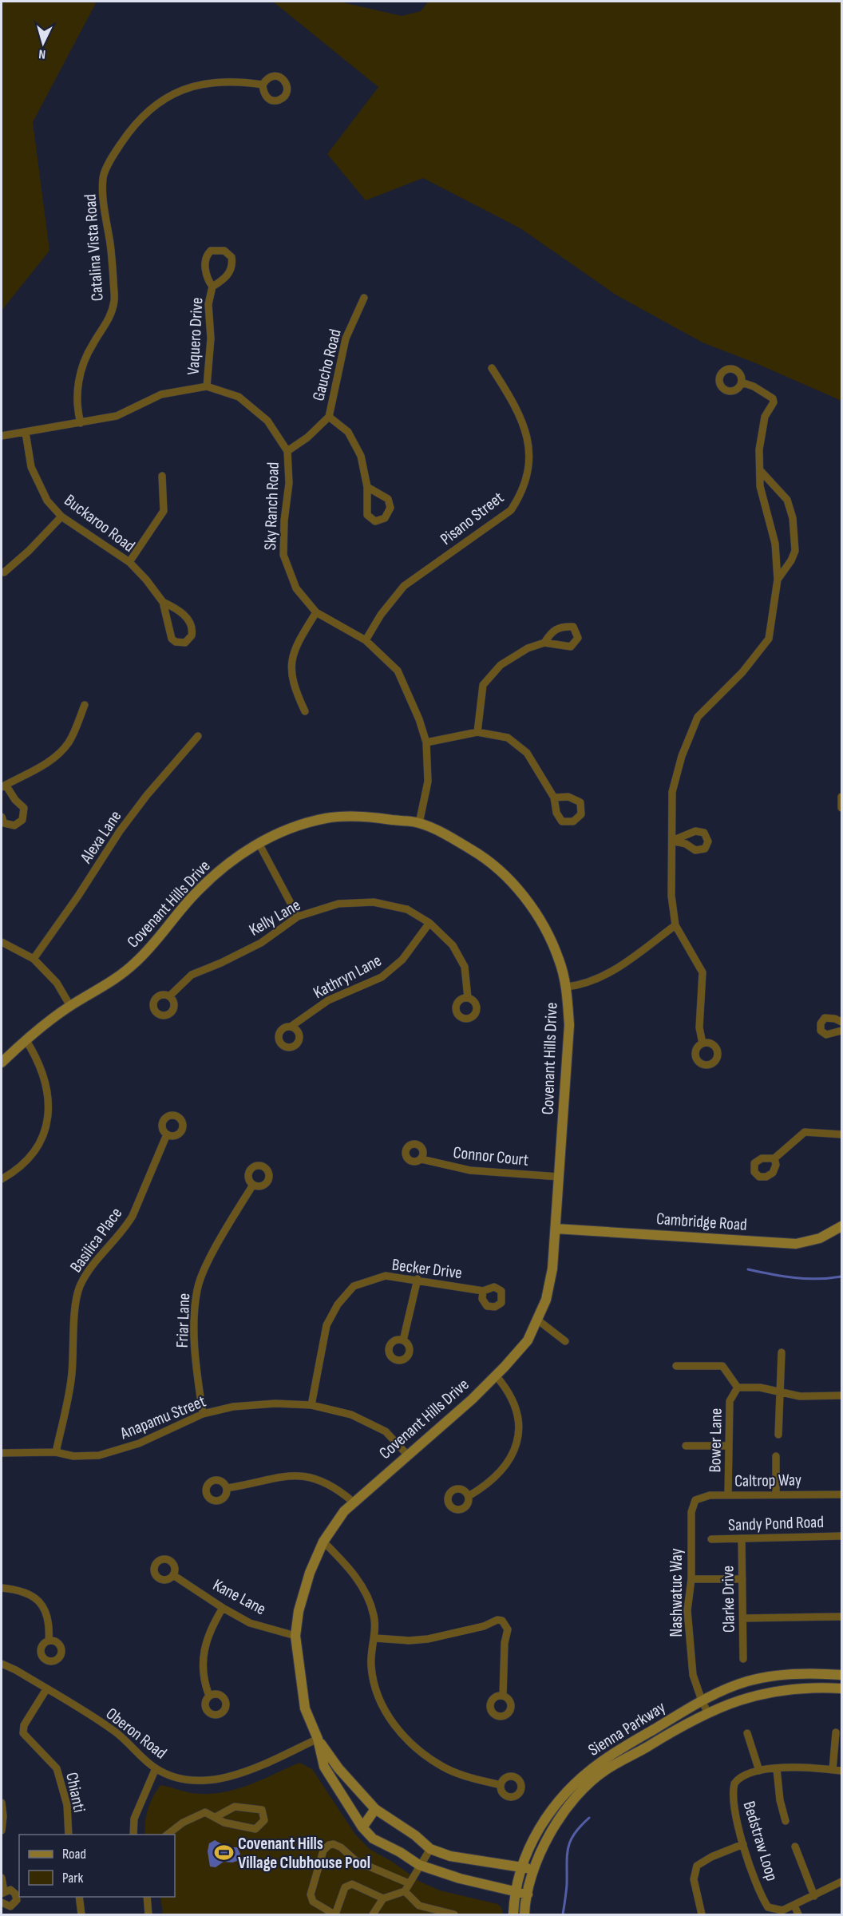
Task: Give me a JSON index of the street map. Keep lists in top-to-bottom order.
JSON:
{
  "streets": {
    "street": [
      "Catalina Vista Road",
      "Vaquero Drive",
      "Gaucho Road",
      "Sky Ranch Road",
      "Pisano Street",
      "Buckaroo Road",
      "Alexa Lane",
      "Covenant Hills Drive",
      "Kelly Lane",
      "Kathryn Lane",
      "Connor Court",
      "Cambridge Road",
      "Basilica Place",
      "Becker Drive",
      "Friar Lane",
      "Anapamu Street",
      "Bower Lane",
      "Caltrop Way",
      "Sandy Pond Road",
      "Nashwatuc Way",
      "Kane Lane",
      "Clarke Drive",
      "Sienna Parkway",
      "Oberon Road",
      "Chianti",
      "Bedstraw Loop"
    ]
  },
  "crossings": [
    ["Catalina Vista Road", "Sky Ranch Road"],
    ["Vaquero Drive", "Sky Ranch Road"],
    ["Gaucho Road", "Sky Ranch Road"],
    ["Sky Ranch Road", "Pisano Street"],
    ["Sky Ranch Road", "Buckaroo Road"],
    ["Sky Ranch Road", "Covenant Hills Drive"],
    ["Covenant Hills Drive", "Connor Court"],
    ["Covenant Hills Drive", "Cambridge Road"],
    ["Covenant Hills Drive", "Anapamu Street"],
    ["Covenant Hills Drive", "Kane Lane"],
    ["Covenant Hills Drive", "Sienna Parkway"],
    ["Covenant Hills Drive", "Oberon Road"],
    ["Kelly Lane", "Kathryn Lane"],
    ["Basilica Place", "Anapamu Street"],
    ["Becker Drive", "Anapamu Street"],
    ["Friar Lane", "Anapamu Street"],
    ["Bower Lane", "Caltrop Way"],
    ["Caltrop Way", "Nashwatuc Way"],
    ["Sandy Pond Road", "Clarke Drive"],
    ["Nashwatuc Way", "Sienna Parkway"],
    ["Oberon Road", "Chianti"]
  ],
  "places": {
    "sports": ["Covenant Hills Village Clubhouse Pool"]
  },
  "legend": ["Road", "Park"],
  "north": "bottom"
}
